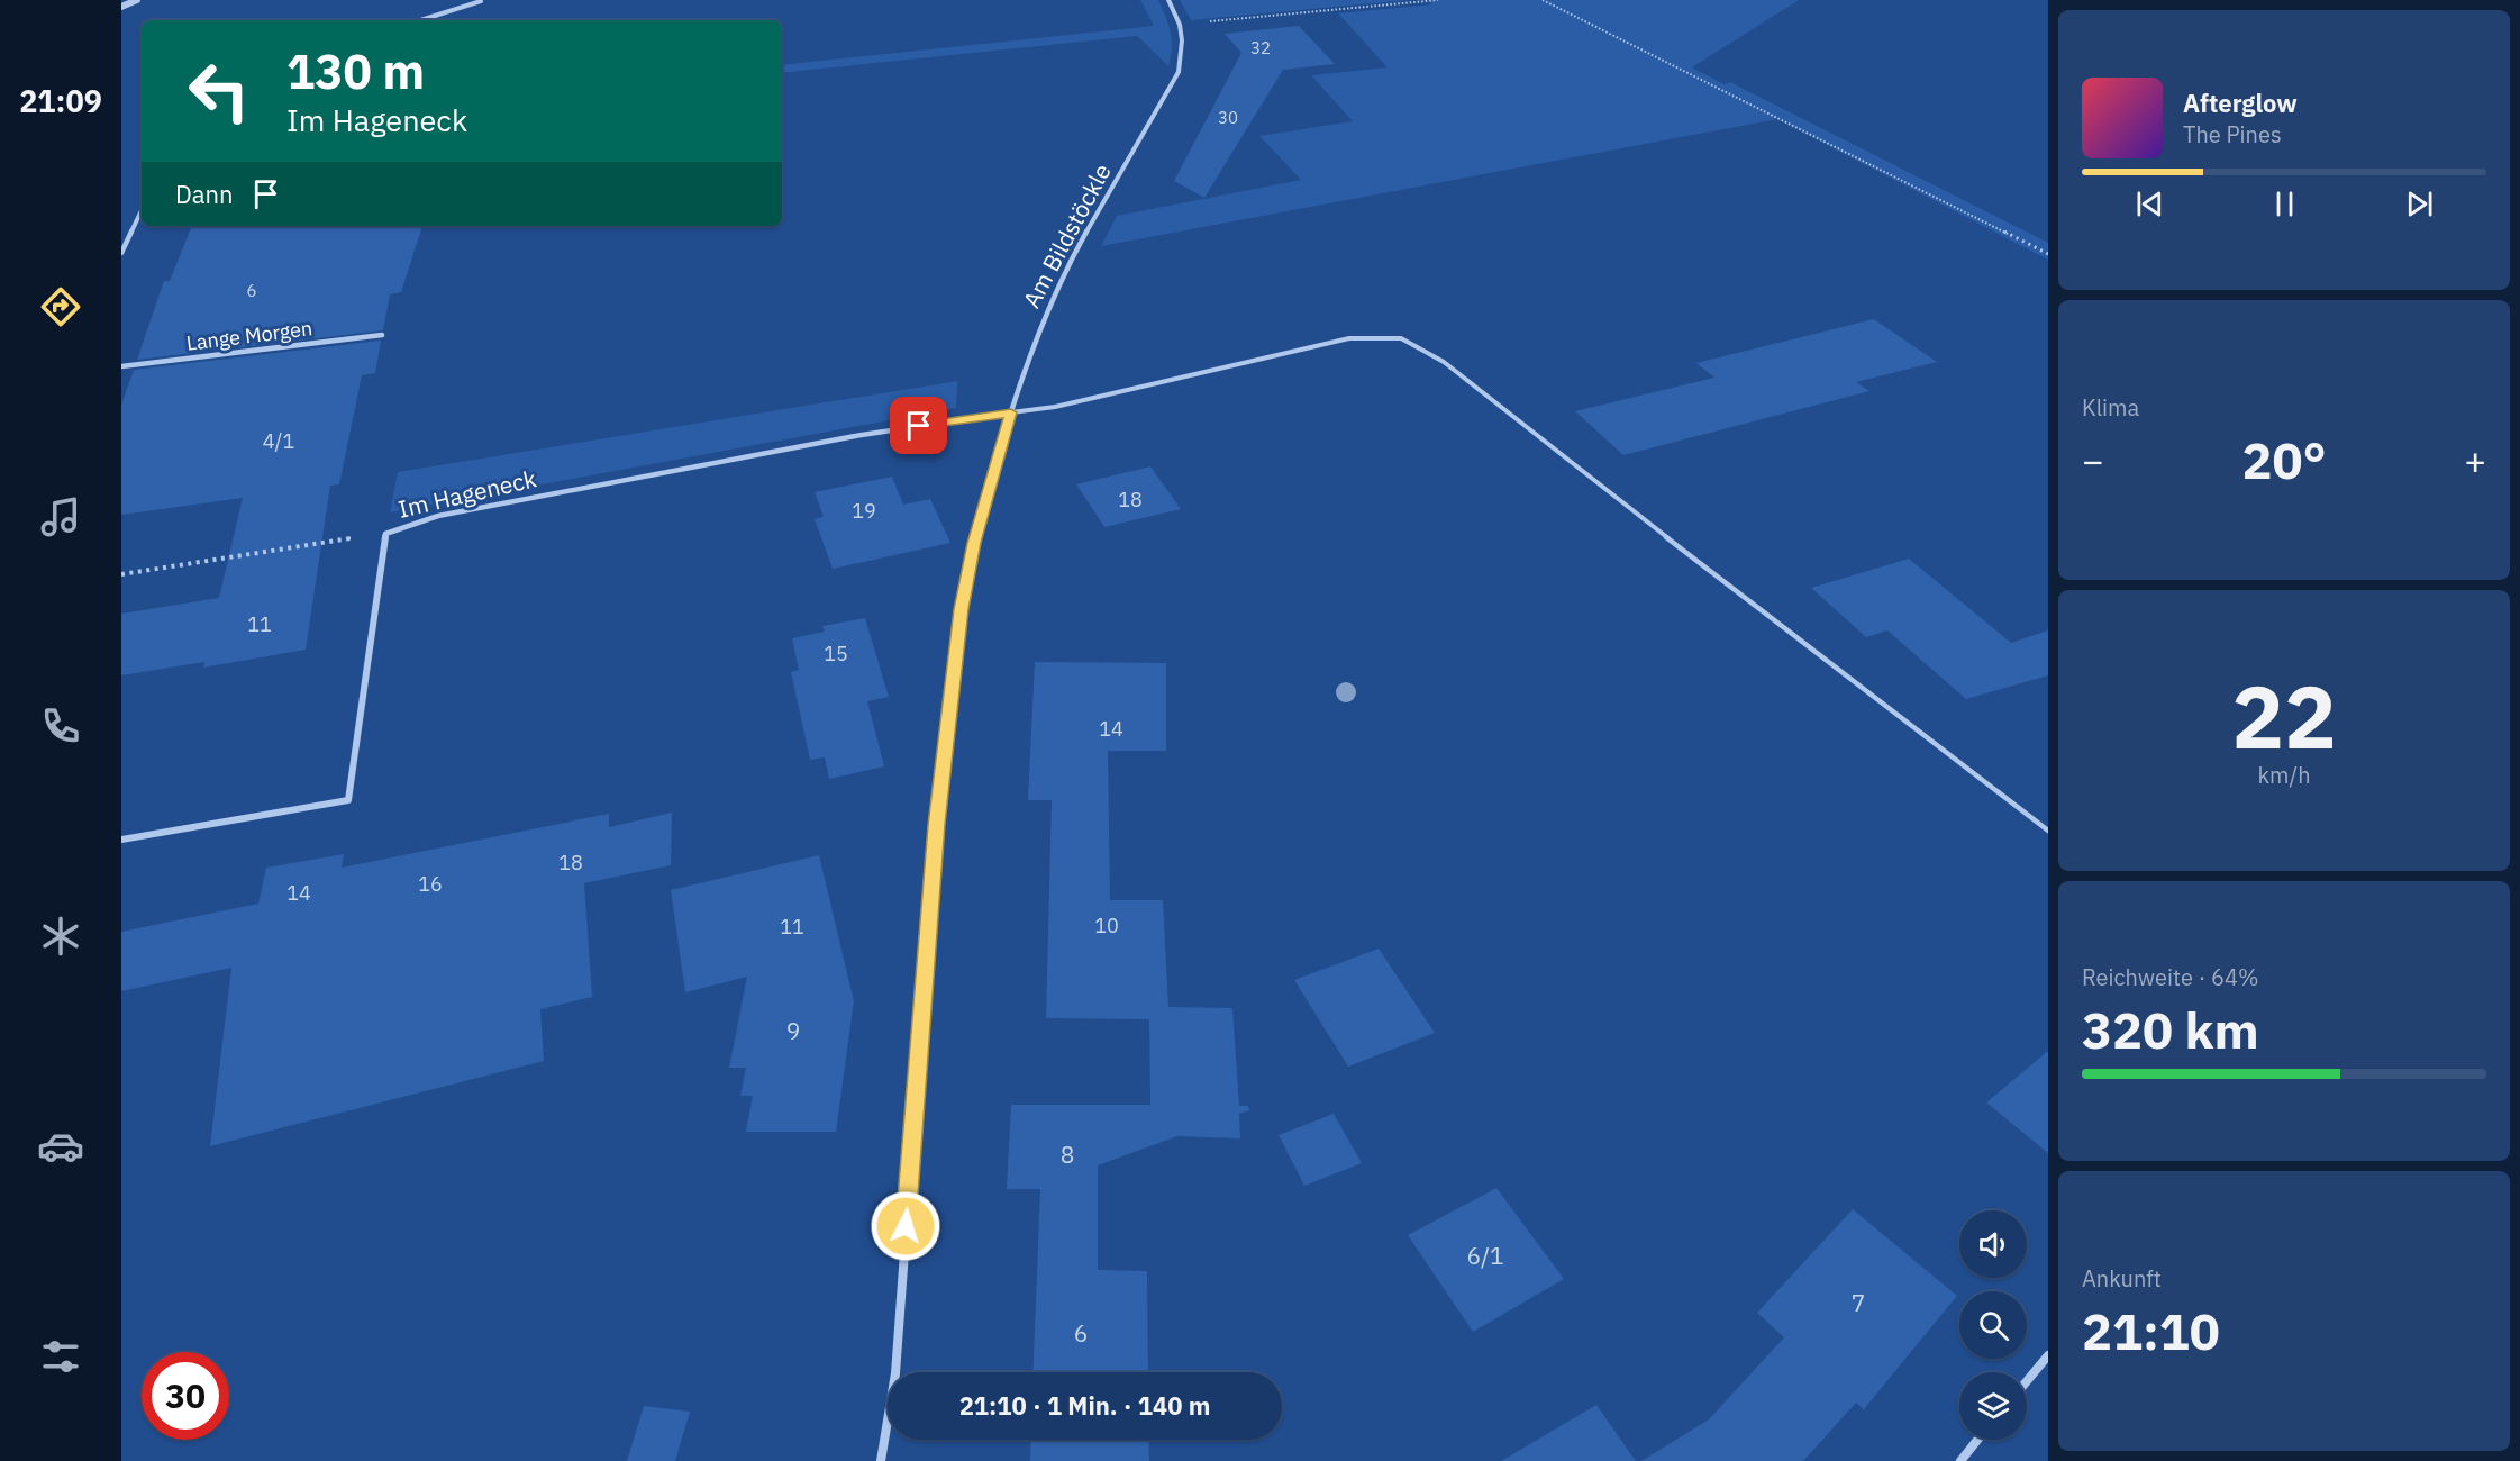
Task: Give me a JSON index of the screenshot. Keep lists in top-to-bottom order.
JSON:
{
  "streets": {
    "street": ["Am Bildstöckle", "Lange Morgen", "Im Hageneck"]
  },
  "crossings": [
    ["Am Bildstöckle", "Im Hageneck"]
  ],
  "house_numbers": [
    "32",
    "30",
    "6",
    "4/1",
    "18",
    "19",
    "11",
    "15",
    "14",
    "18",
    "16",
    "14",
    "10",
    "11",
    "9",
    "8",
    "6/1",
    "7",
    "6"
  ],
  "page": {
    "tabs": "21:09",
    "turn": ["130 m", "Im Hageneck"],
    "song": ["Afterglow", "The Pines"],
    "then": "Dann",
    "tile": [
      "Klima",
      ["22", "km/h"],
      ["Reichweite · 64%", "320 km"],
      ["Ankunft", "21:10"]
    ],
    "heat": ["−", "20°", "+"],
    "limit": "30",
    "trip": "21:10 · 1 Min. · 140 m"
  }
}
